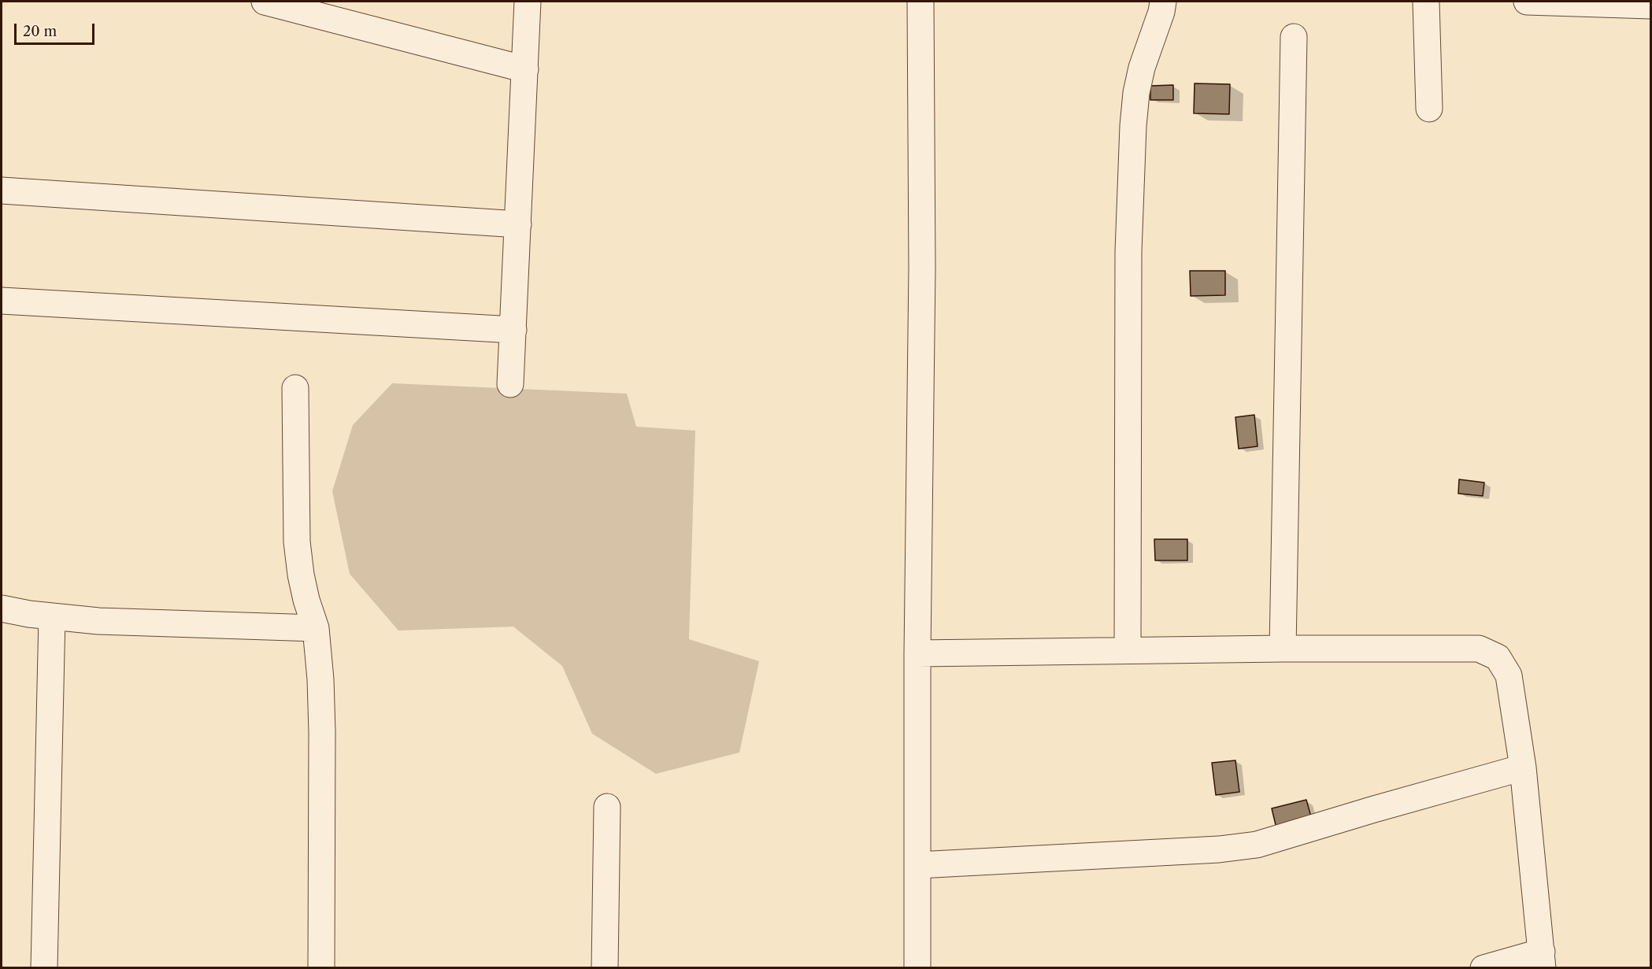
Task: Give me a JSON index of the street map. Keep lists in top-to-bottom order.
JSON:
{
  "scale_bar": "20 m"
}
